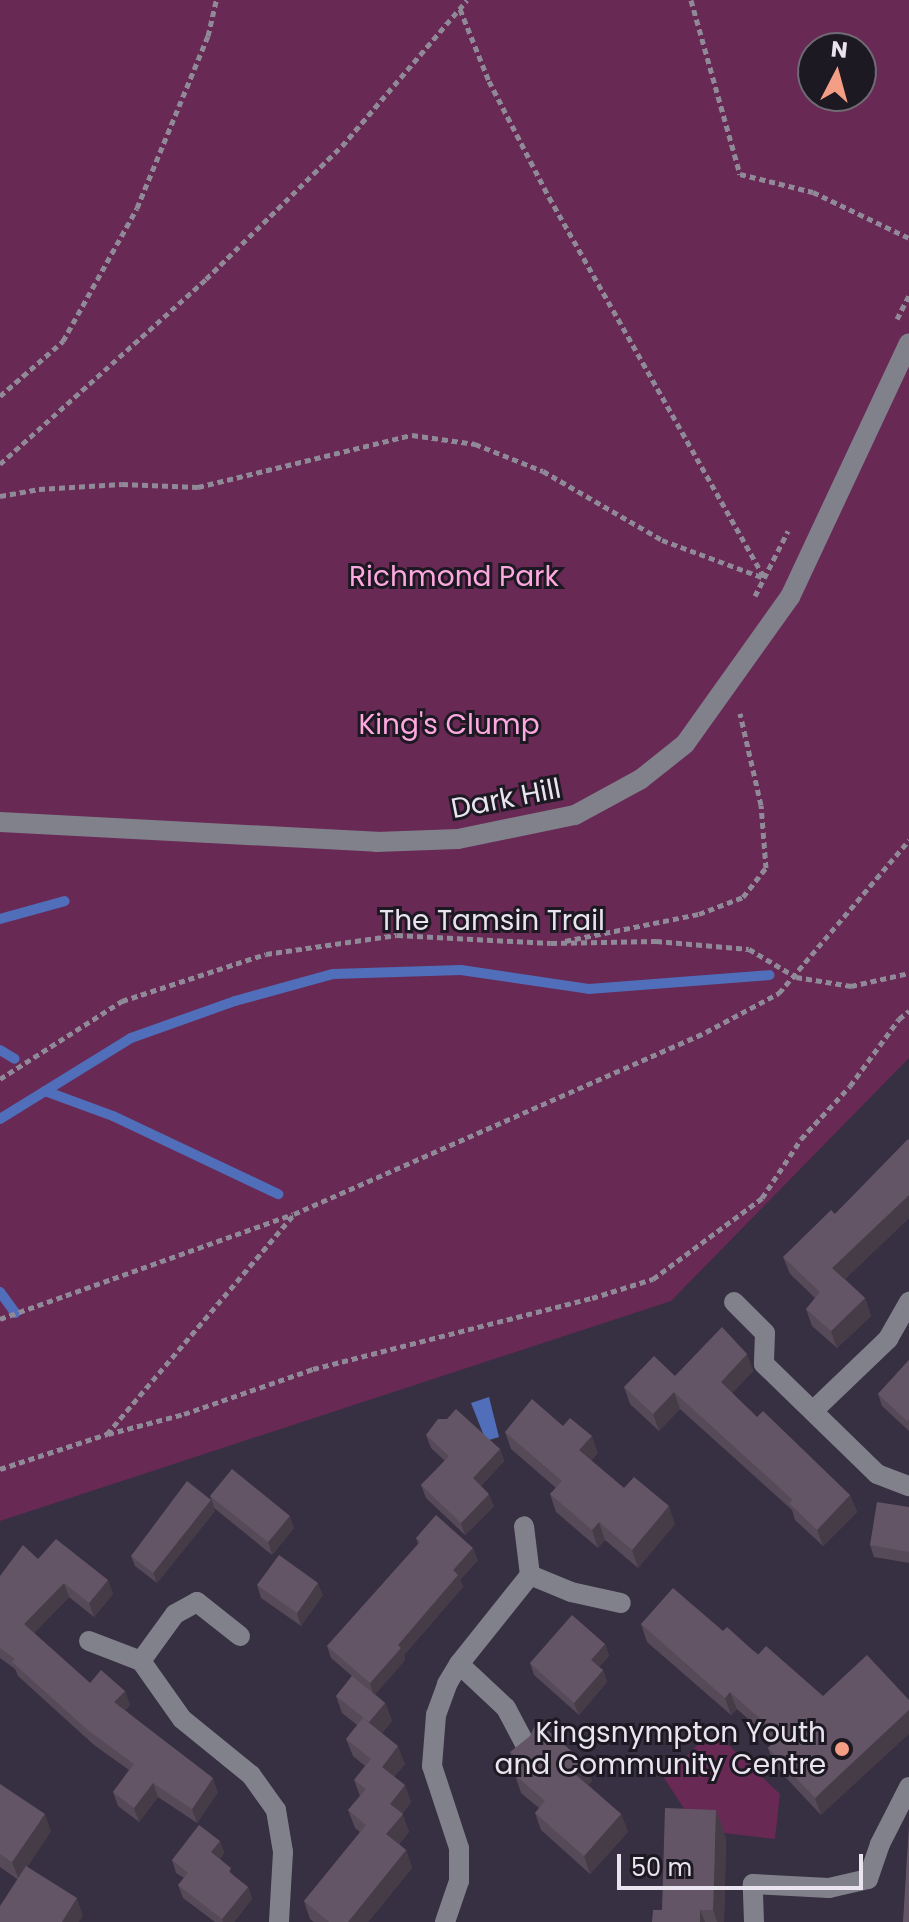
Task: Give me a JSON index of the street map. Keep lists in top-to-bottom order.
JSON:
{
  "streets": {
    "street": ["Dark Hill"],
    "path": ["The Tamsin Trail"]
  },
  "parks": ["Richmond Park", "King's Clump"],
  "places": ["Kingsnympton Youth and Community Centre"],
  "scale_bar": "50 m",
  "north": "top"
}
